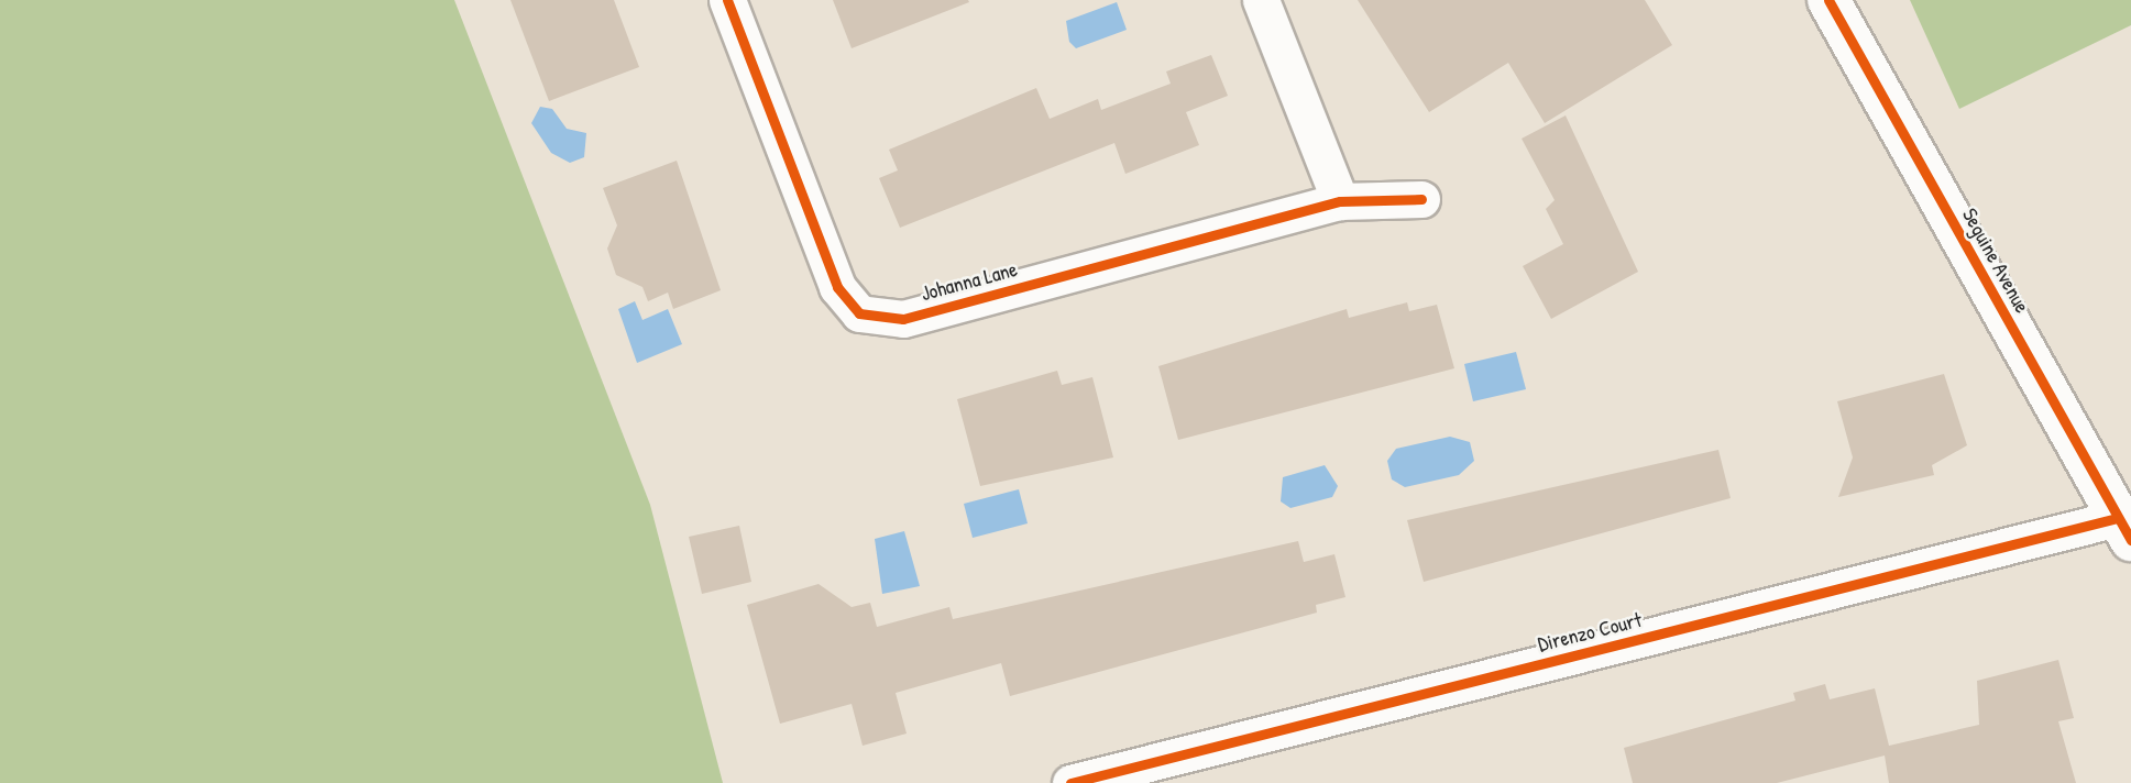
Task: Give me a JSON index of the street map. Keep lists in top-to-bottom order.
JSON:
{
  "streets": {
    "street": ["Seguine Avenue", "Johanna Lane", "Direnzo Court"]
  },
  "crossings": [
    ["Seguine Avenue", "Direnzo Court"]
  ]
}
